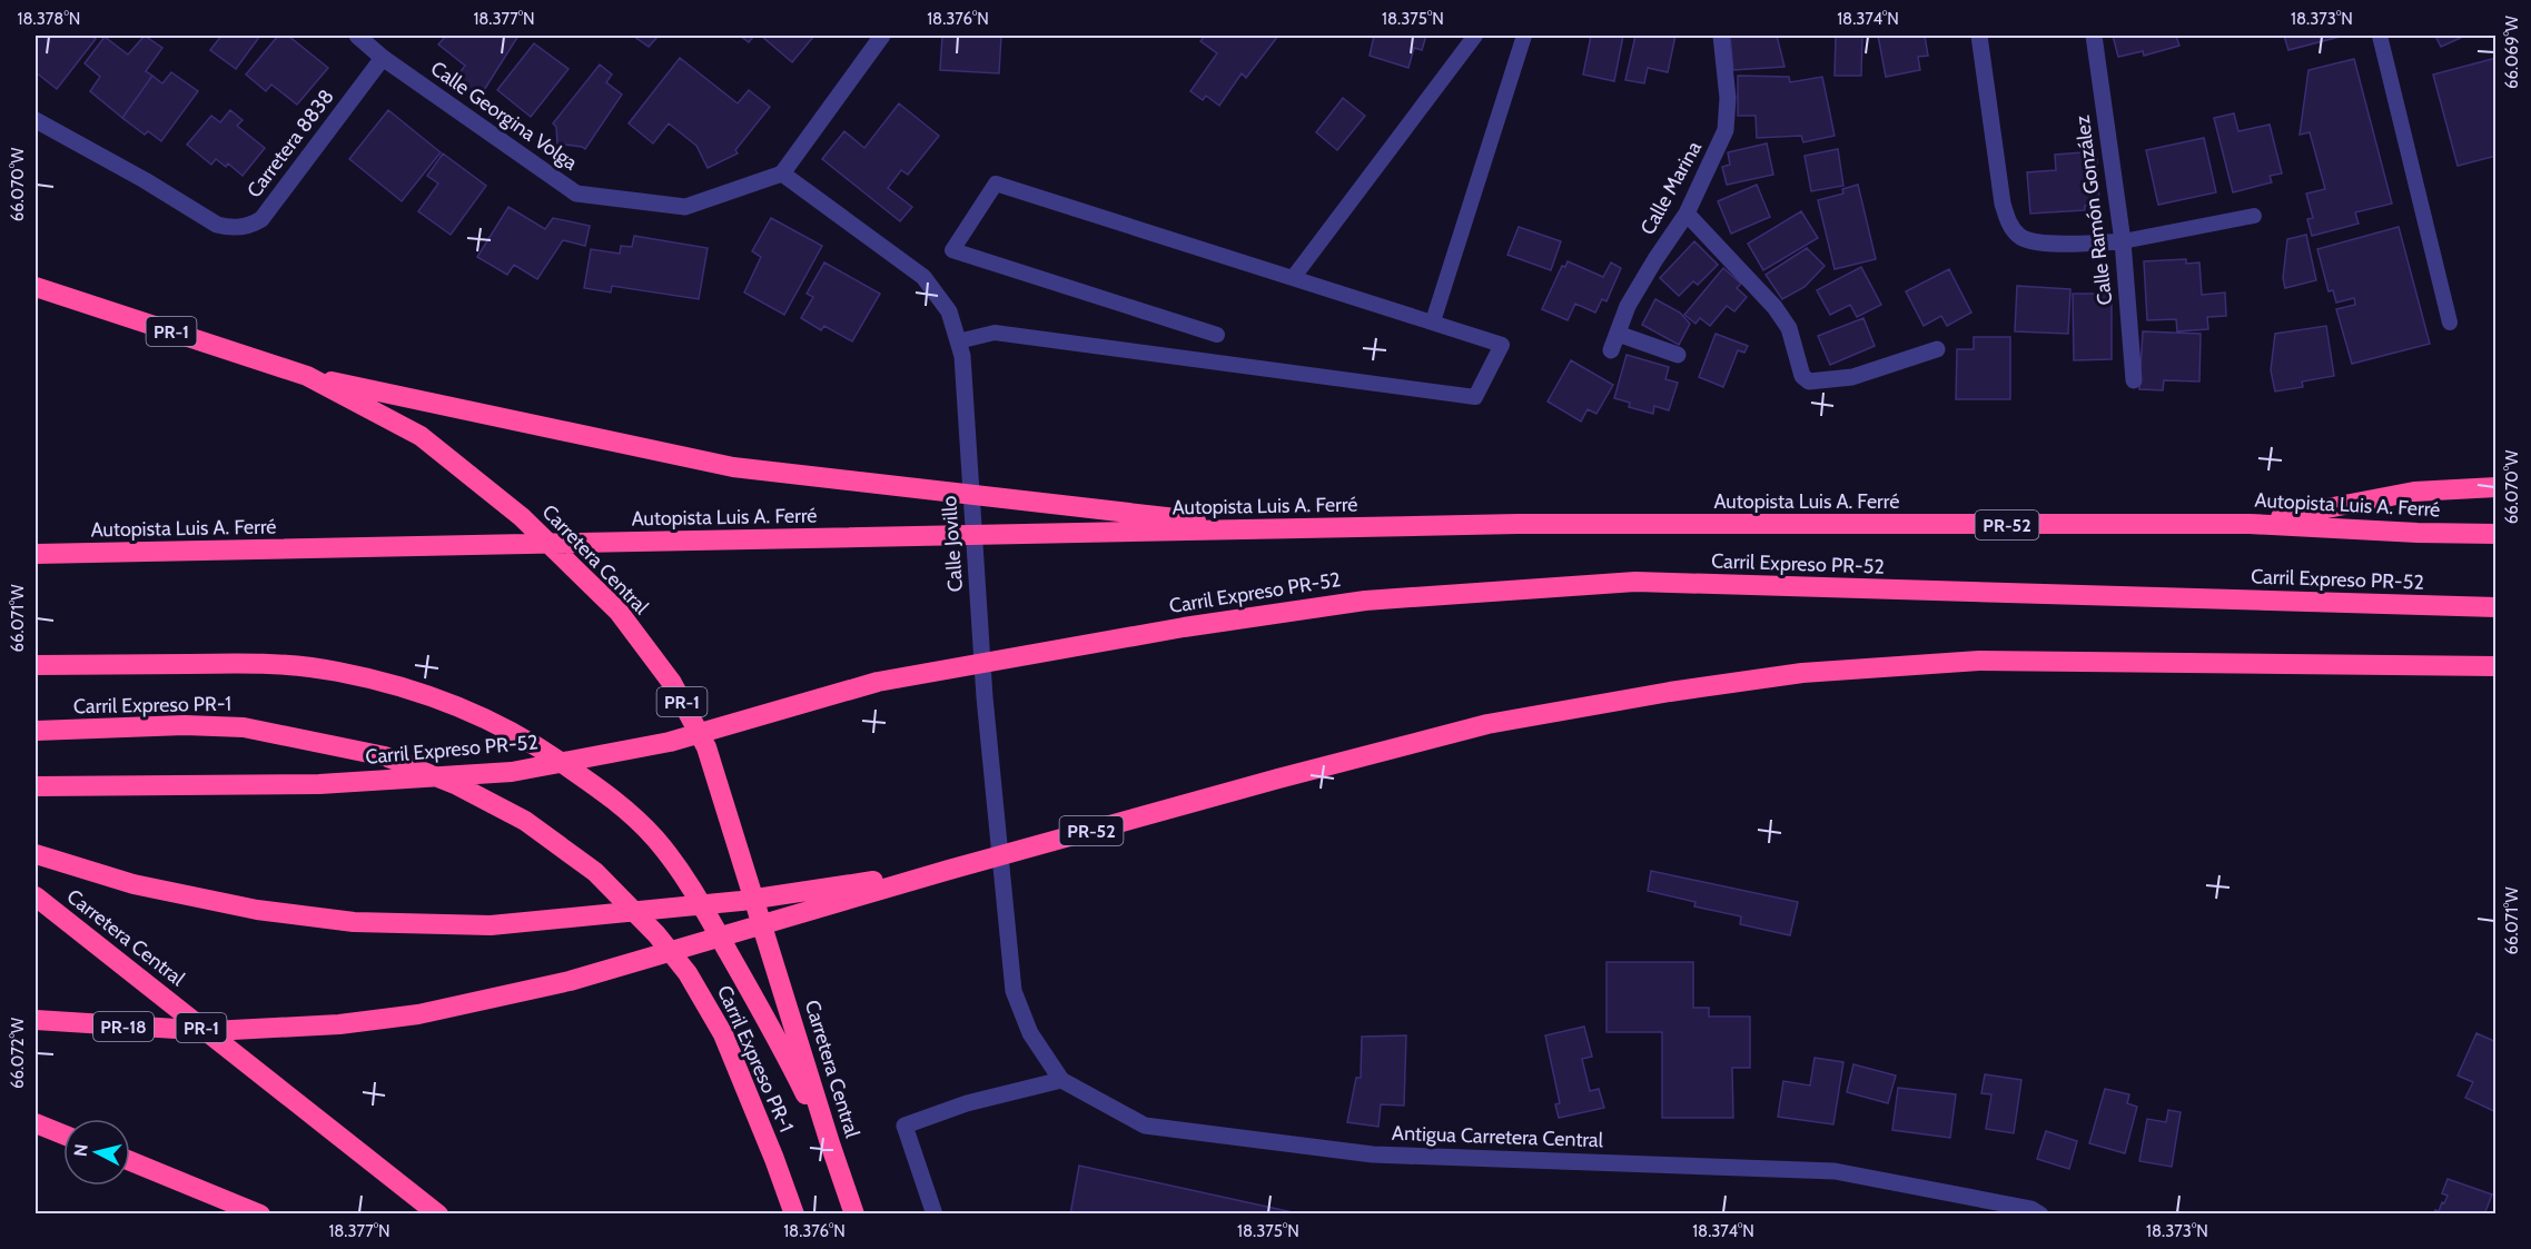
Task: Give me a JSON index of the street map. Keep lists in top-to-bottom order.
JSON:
{
  "streets": {
    "highway": [
      "PR-1",
      "Autopista Luis A. Ferré",
      "PR-52",
      "Carretera Central",
      "Carril Expreso PR-52",
      "Carril Expreso PR-1",
      "PR-18"
    ],
    "street": [
      "Calle Georgina Volga",
      "Carretera 8838",
      "Calle Marina",
      "Calle Ramón González",
      "Calle Jovillo",
      "Antigua Carretera Central"
    ]
  },
  "crossings": [
    ["Calle Georgina Volga", "Carretera 8838"],
    ["Calle Georgina Volga", "Calle Jovillo"],
    ["PR-52", "PR-18"],
    ["Calle Jovillo", "Antigua Carretera Central"]
  ],
  "north": "left",
  "coordinates": [
    "18.378°N",
    "18.377°N",
    "18.376°N",
    "18.375°N",
    "18.374°N",
    "18.373°N",
    "66.069°W",
    "66.070°W",
    "66.071°W",
    "66.072°W"
  ]
}
